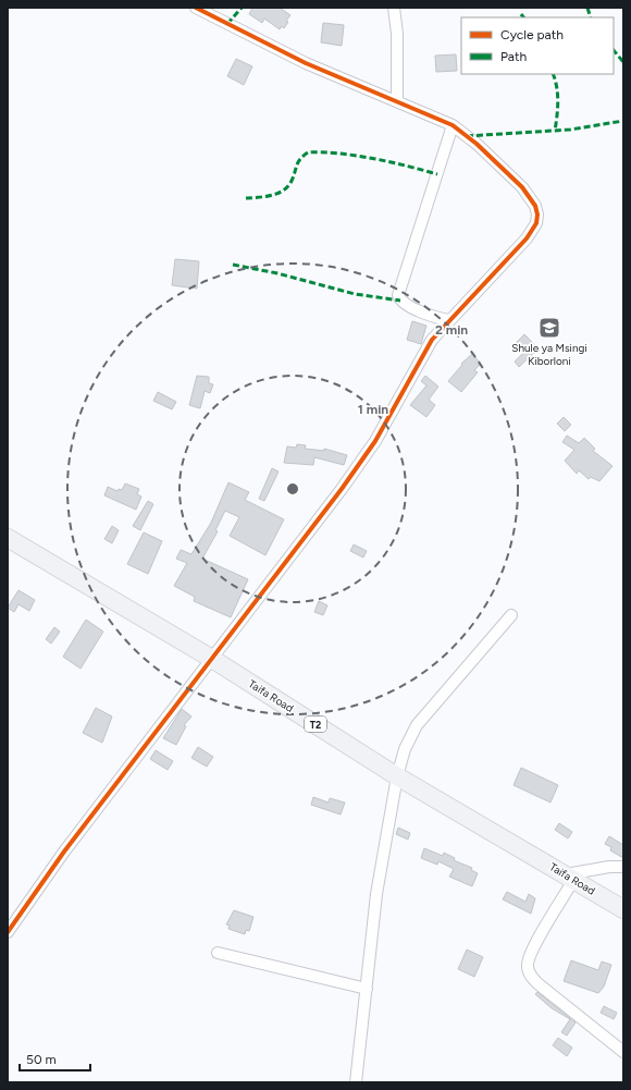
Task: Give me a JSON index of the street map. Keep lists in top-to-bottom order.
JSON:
{
  "streets": {
    "highway": ["Taifa Road", "T2"]
  },
  "places": {
    "school or university": ["Shule ya Msingi Kiborloni"]
  },
  "legend": ["Cycle path", "Path"],
  "scale_bar": "50 m",
  "rings": ["2 min", "1 min"]
}
